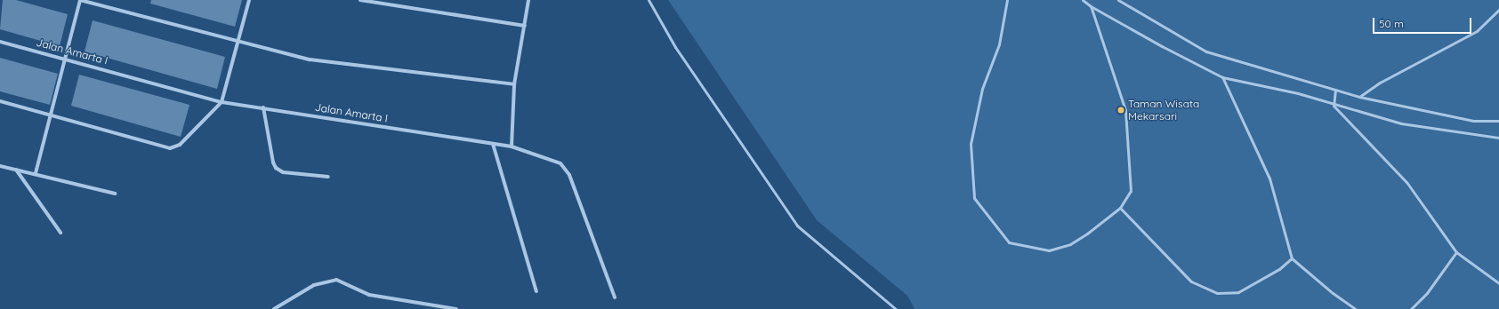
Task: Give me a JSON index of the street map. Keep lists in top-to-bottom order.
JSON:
{
  "streets": {
    "street": ["Jalan Amarta I"]
  },
  "places": ["Taman Wisata Mekarsari"],
  "scale_bar": "50 m"
}
